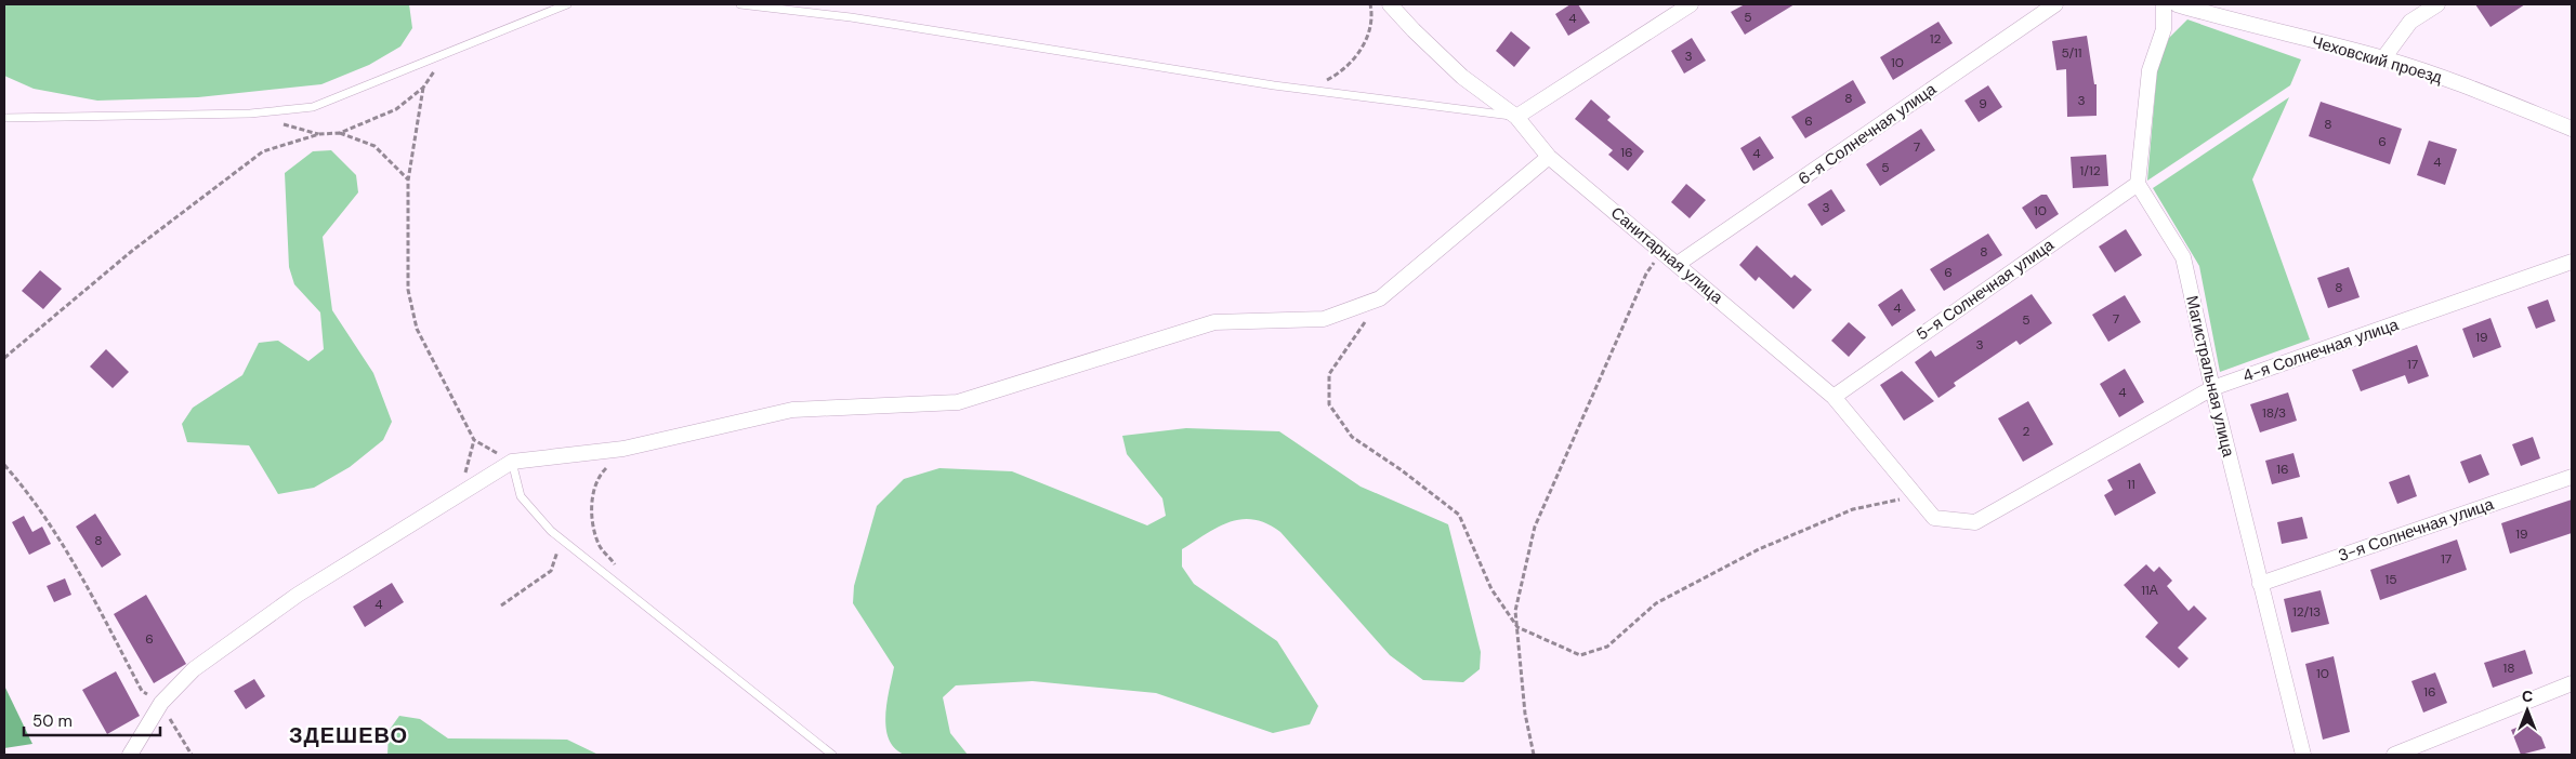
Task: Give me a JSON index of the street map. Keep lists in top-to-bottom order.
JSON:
{
  "streets": {
    "street": [
      "Чеховский проезд",
      "6-я Солнечная улица",
      "Санитарная улица",
      "5-я Солнечная улица",
      "4-я Солнечная улица",
      "Магистральная улица",
      "3-я Солнечная улица"
    ]
  },
  "crossings": [
    ["6-я Солнечная улица", "Санитарная улица"],
    ["Санитарная улица", "5-я Солнечная улица"],
    ["Санитарная улица", "4-я Солнечная улица"],
    ["5-я Солнечная улица", "Магистральная улица"],
    ["4-я Солнечная улица", "Магистральная улица"],
    ["Магистральная улица", "3-я Солнечная улица"]
  ],
  "districts": ["ЗДЕШЕВО"],
  "house_numbers": [
    "5",
    "4",
    "12",
    "5/11",
    "3",
    "10",
    "8",
    "3",
    "9",
    "6",
    "8",
    "6",
    "7",
    "16",
    "4",
    "4",
    "5",
    "1/12",
    "3",
    "10",
    "8",
    "6",
    "8",
    "4",
    "7",
    "5",
    "19",
    "3",
    "17",
    "4",
    "18/3",
    "2",
    "16",
    "11",
    "19",
    "8",
    "17",
    "15",
    "11А",
    "4",
    "12/13",
    "6",
    "18",
    "10",
    "16"
  ],
  "scale_bar": "50 m",
  "north": "top"
}
